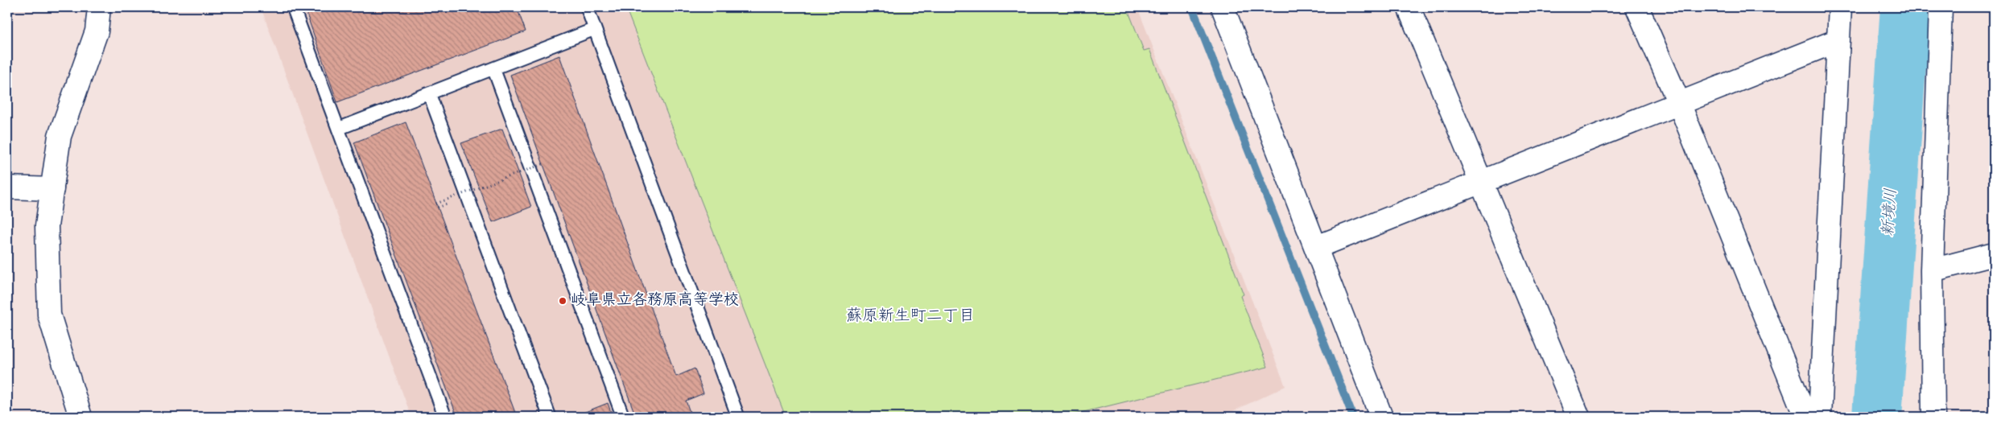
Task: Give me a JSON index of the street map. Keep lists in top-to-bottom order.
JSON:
{
  "districts": ["蘇原新生町二丁目"],
  "water": ["新境川"],
  "places": ["岐阜県立各務原高等学校"]
}
